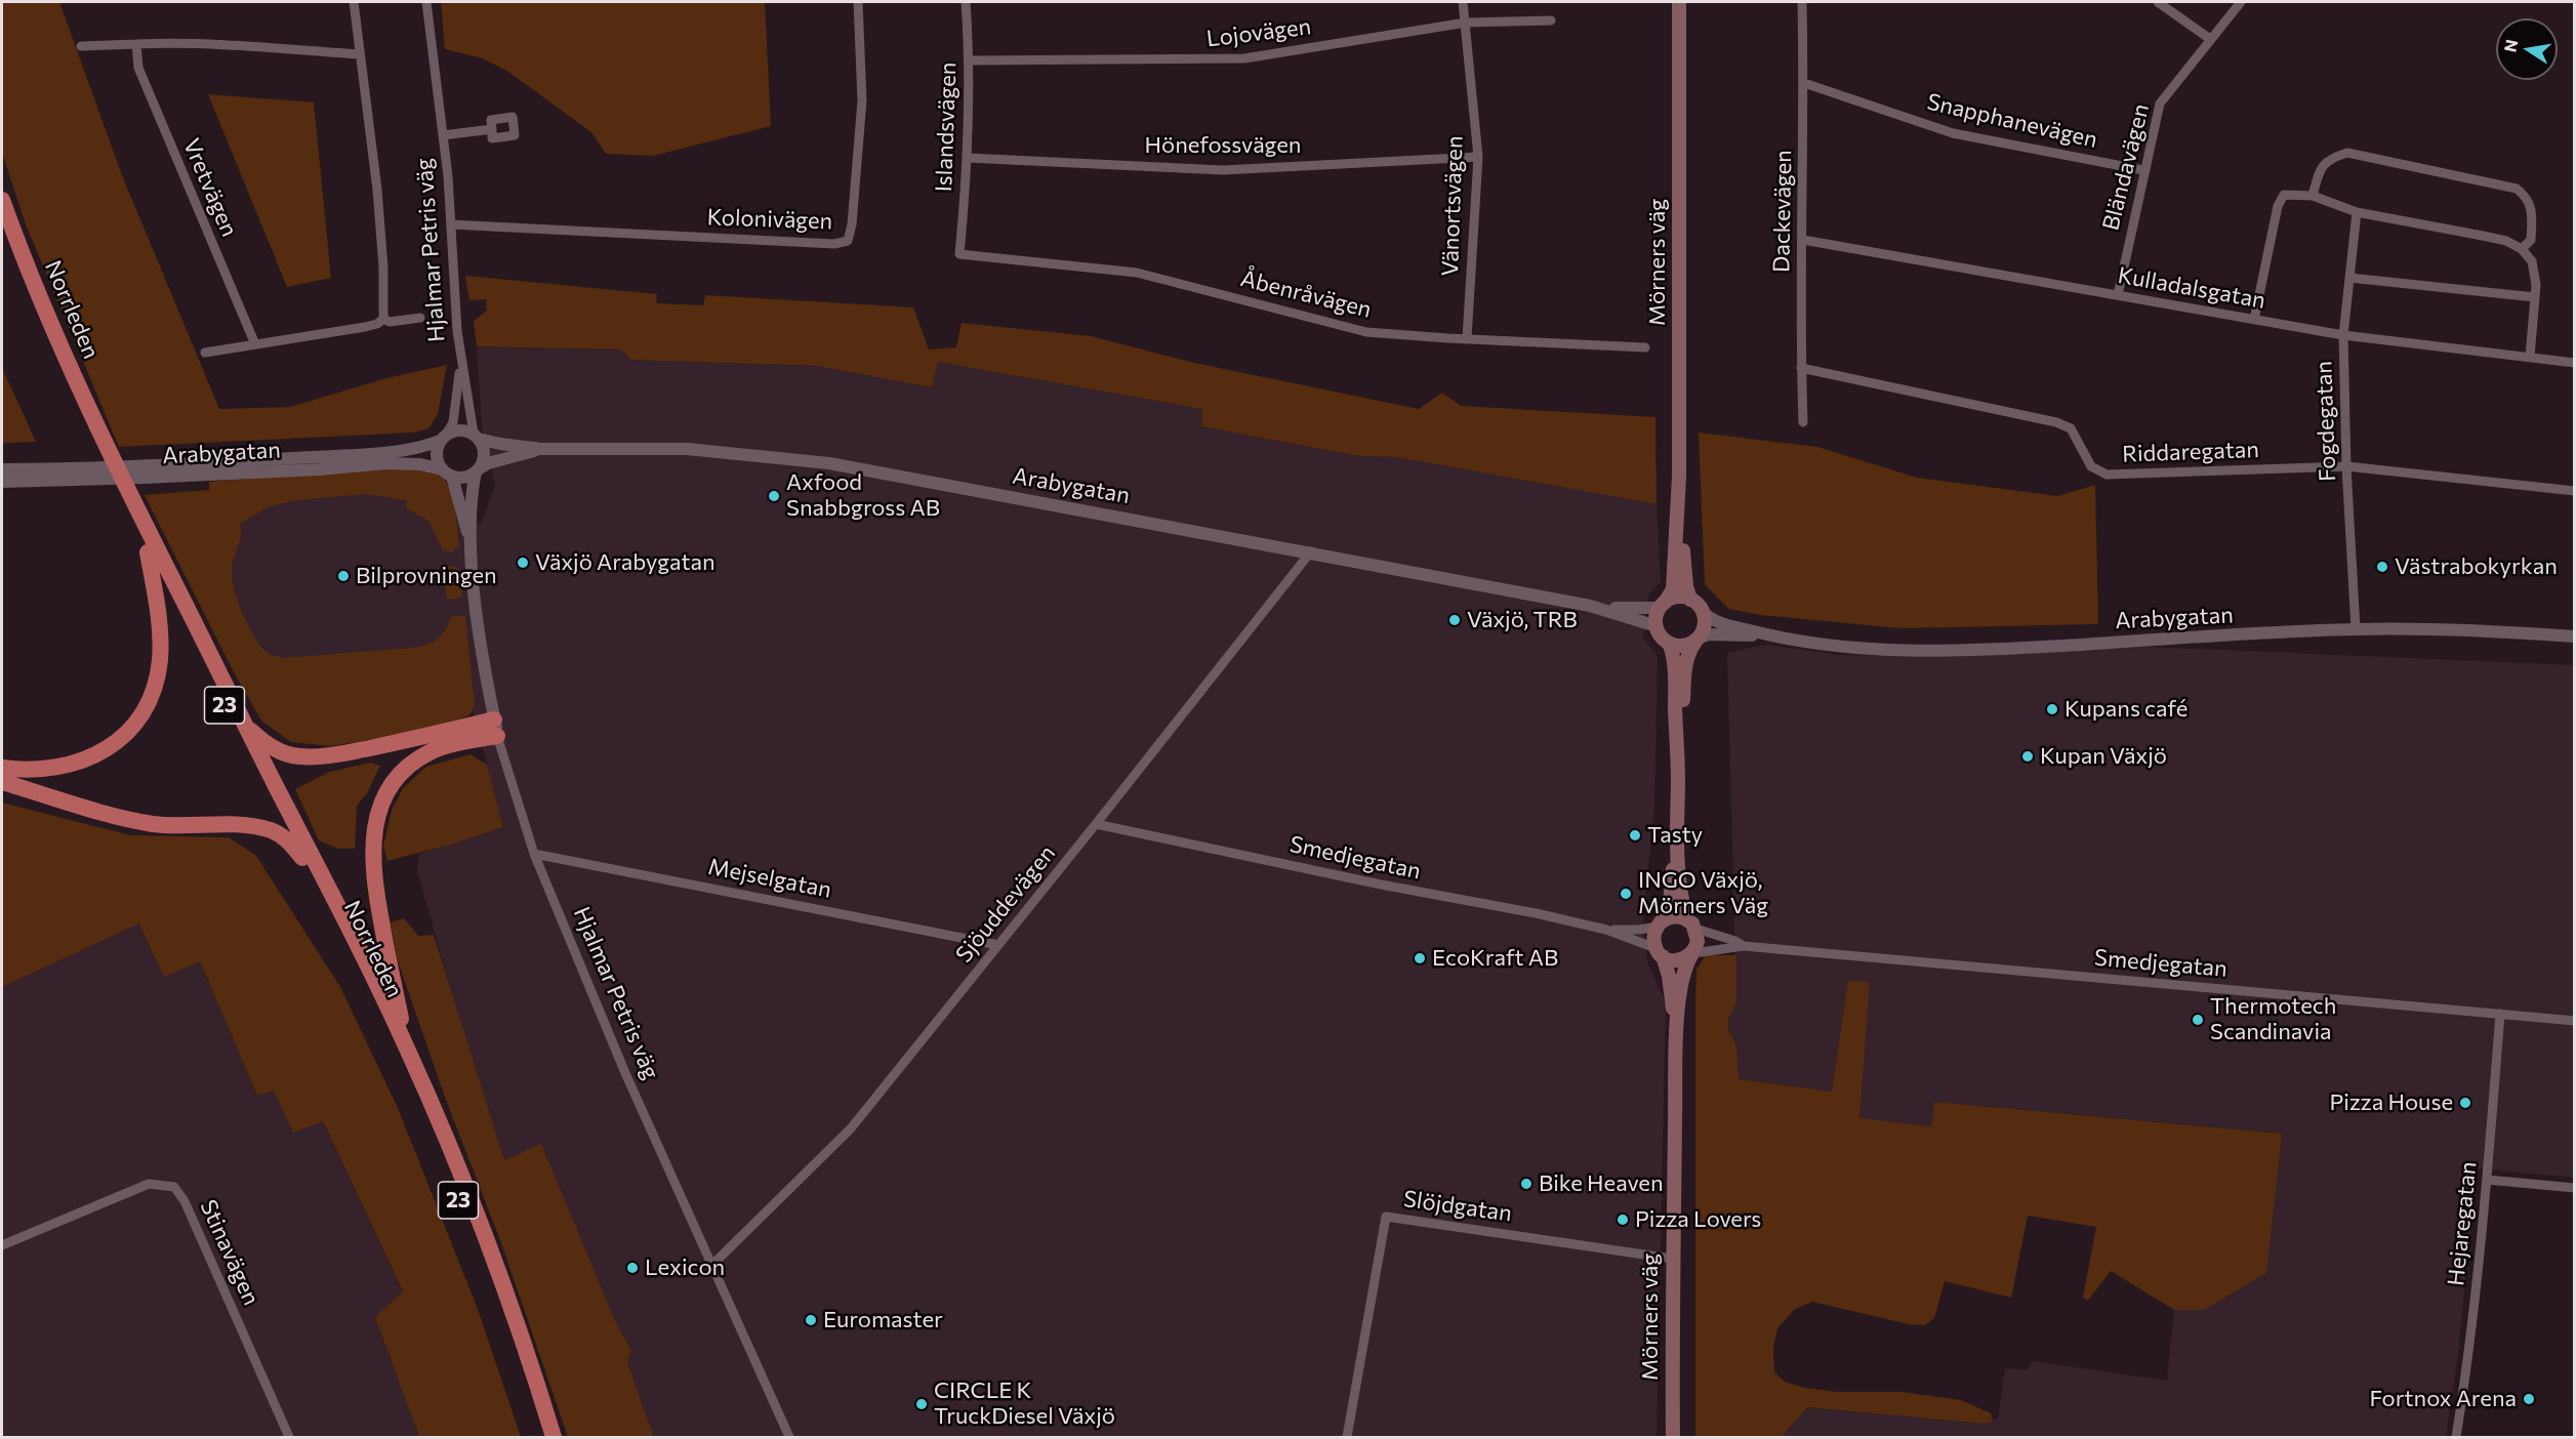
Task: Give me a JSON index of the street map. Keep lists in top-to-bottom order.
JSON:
{
  "streets": {
    "highway": ["Norrleden", "23"],
    "main road": ["Mörners väg"],
    "street": [
      "Lojovägen",
      "Snapphanevägen",
      "Islandsvägen",
      "Hönefossvägen",
      "Bländavägen",
      "Vretvägen",
      "Vänortsvägen",
      "Dackevägen",
      "Kolonivägen",
      "Hjalmar Petris väg",
      "Kulladalsgatan",
      "Åbenråvägen",
      "Fogdegatan",
      "Riddaregatan",
      "Arabygatan",
      "Smedjegatan",
      "Mejselgatan",
      "Sjöuddevägen",
      "Slöjdgatan",
      "Hejaregatan",
      "Stinavägen"
    ]
  },
  "crossings": [
    ["Lojovägen", "Islandsvägen"],
    ["Lojovägen", "Vänortsvägen"],
    ["Snapphanevägen", "Bländavägen"],
    ["Snapphanevägen", "Dackevägen"],
    ["Islandsvägen", "Hönefossvägen"],
    ["Islandsvägen", "Åbenråvägen"],
    ["Hönefossvägen", "Vänortsvägen"],
    ["Bländavägen", "Kulladalsgatan"],
    ["Vänortsvägen", "Åbenråvägen"],
    ["Dackevägen", "Kulladalsgatan"],
    ["Dackevägen", "Riddaregatan"],
    ["Kolonivägen", "Hjalmar Petris väg"],
    ["Hjalmar Petris väg", "Arabygatan"],
    ["Hjalmar Petris väg", "Mejselgatan"],
    ["Hjalmar Petris väg", "Sjöuddevägen"],
    ["Mörners väg", "Arabygatan"],
    ["Mörners väg", "Smedjegatan"],
    ["Mörners väg", "Slöjdgatan"],
    ["Kulladalsgatan", "Fogdegatan"],
    ["Norrleden", "23"],
    ["Fogdegatan", "Riddaregatan"],
    ["Fogdegatan", "Arabygatan"],
    ["Arabygatan", "Sjöuddevägen"],
    ["Smedjegatan", "Sjöuddevägen"],
    ["Smedjegatan", "Hejaregatan"],
    ["Mejselgatan", "Sjöuddevägen"]
  ],
  "places": [
    "Axfood Snabbgross AB",
    "Växjö Arabygatan",
    "Västrabokyrkan",
    "Bilprovningen",
    "Växjö, TRB",
    "Kupans café",
    "Kupan Växjö",
    "Tasty",
    "INGO Växjö, Mörners Väg",
    "EcoKraft AB",
    "Thermotech Scandinavia",
    "Pizza House",
    "Bike Heaven",
    "Pizza Lovers",
    "Lexicon",
    "Euromaster",
    "Fortnox Arena",
    "CIRCLE K TruckDiesel Växjö"
  ],
  "north": "left"
}
